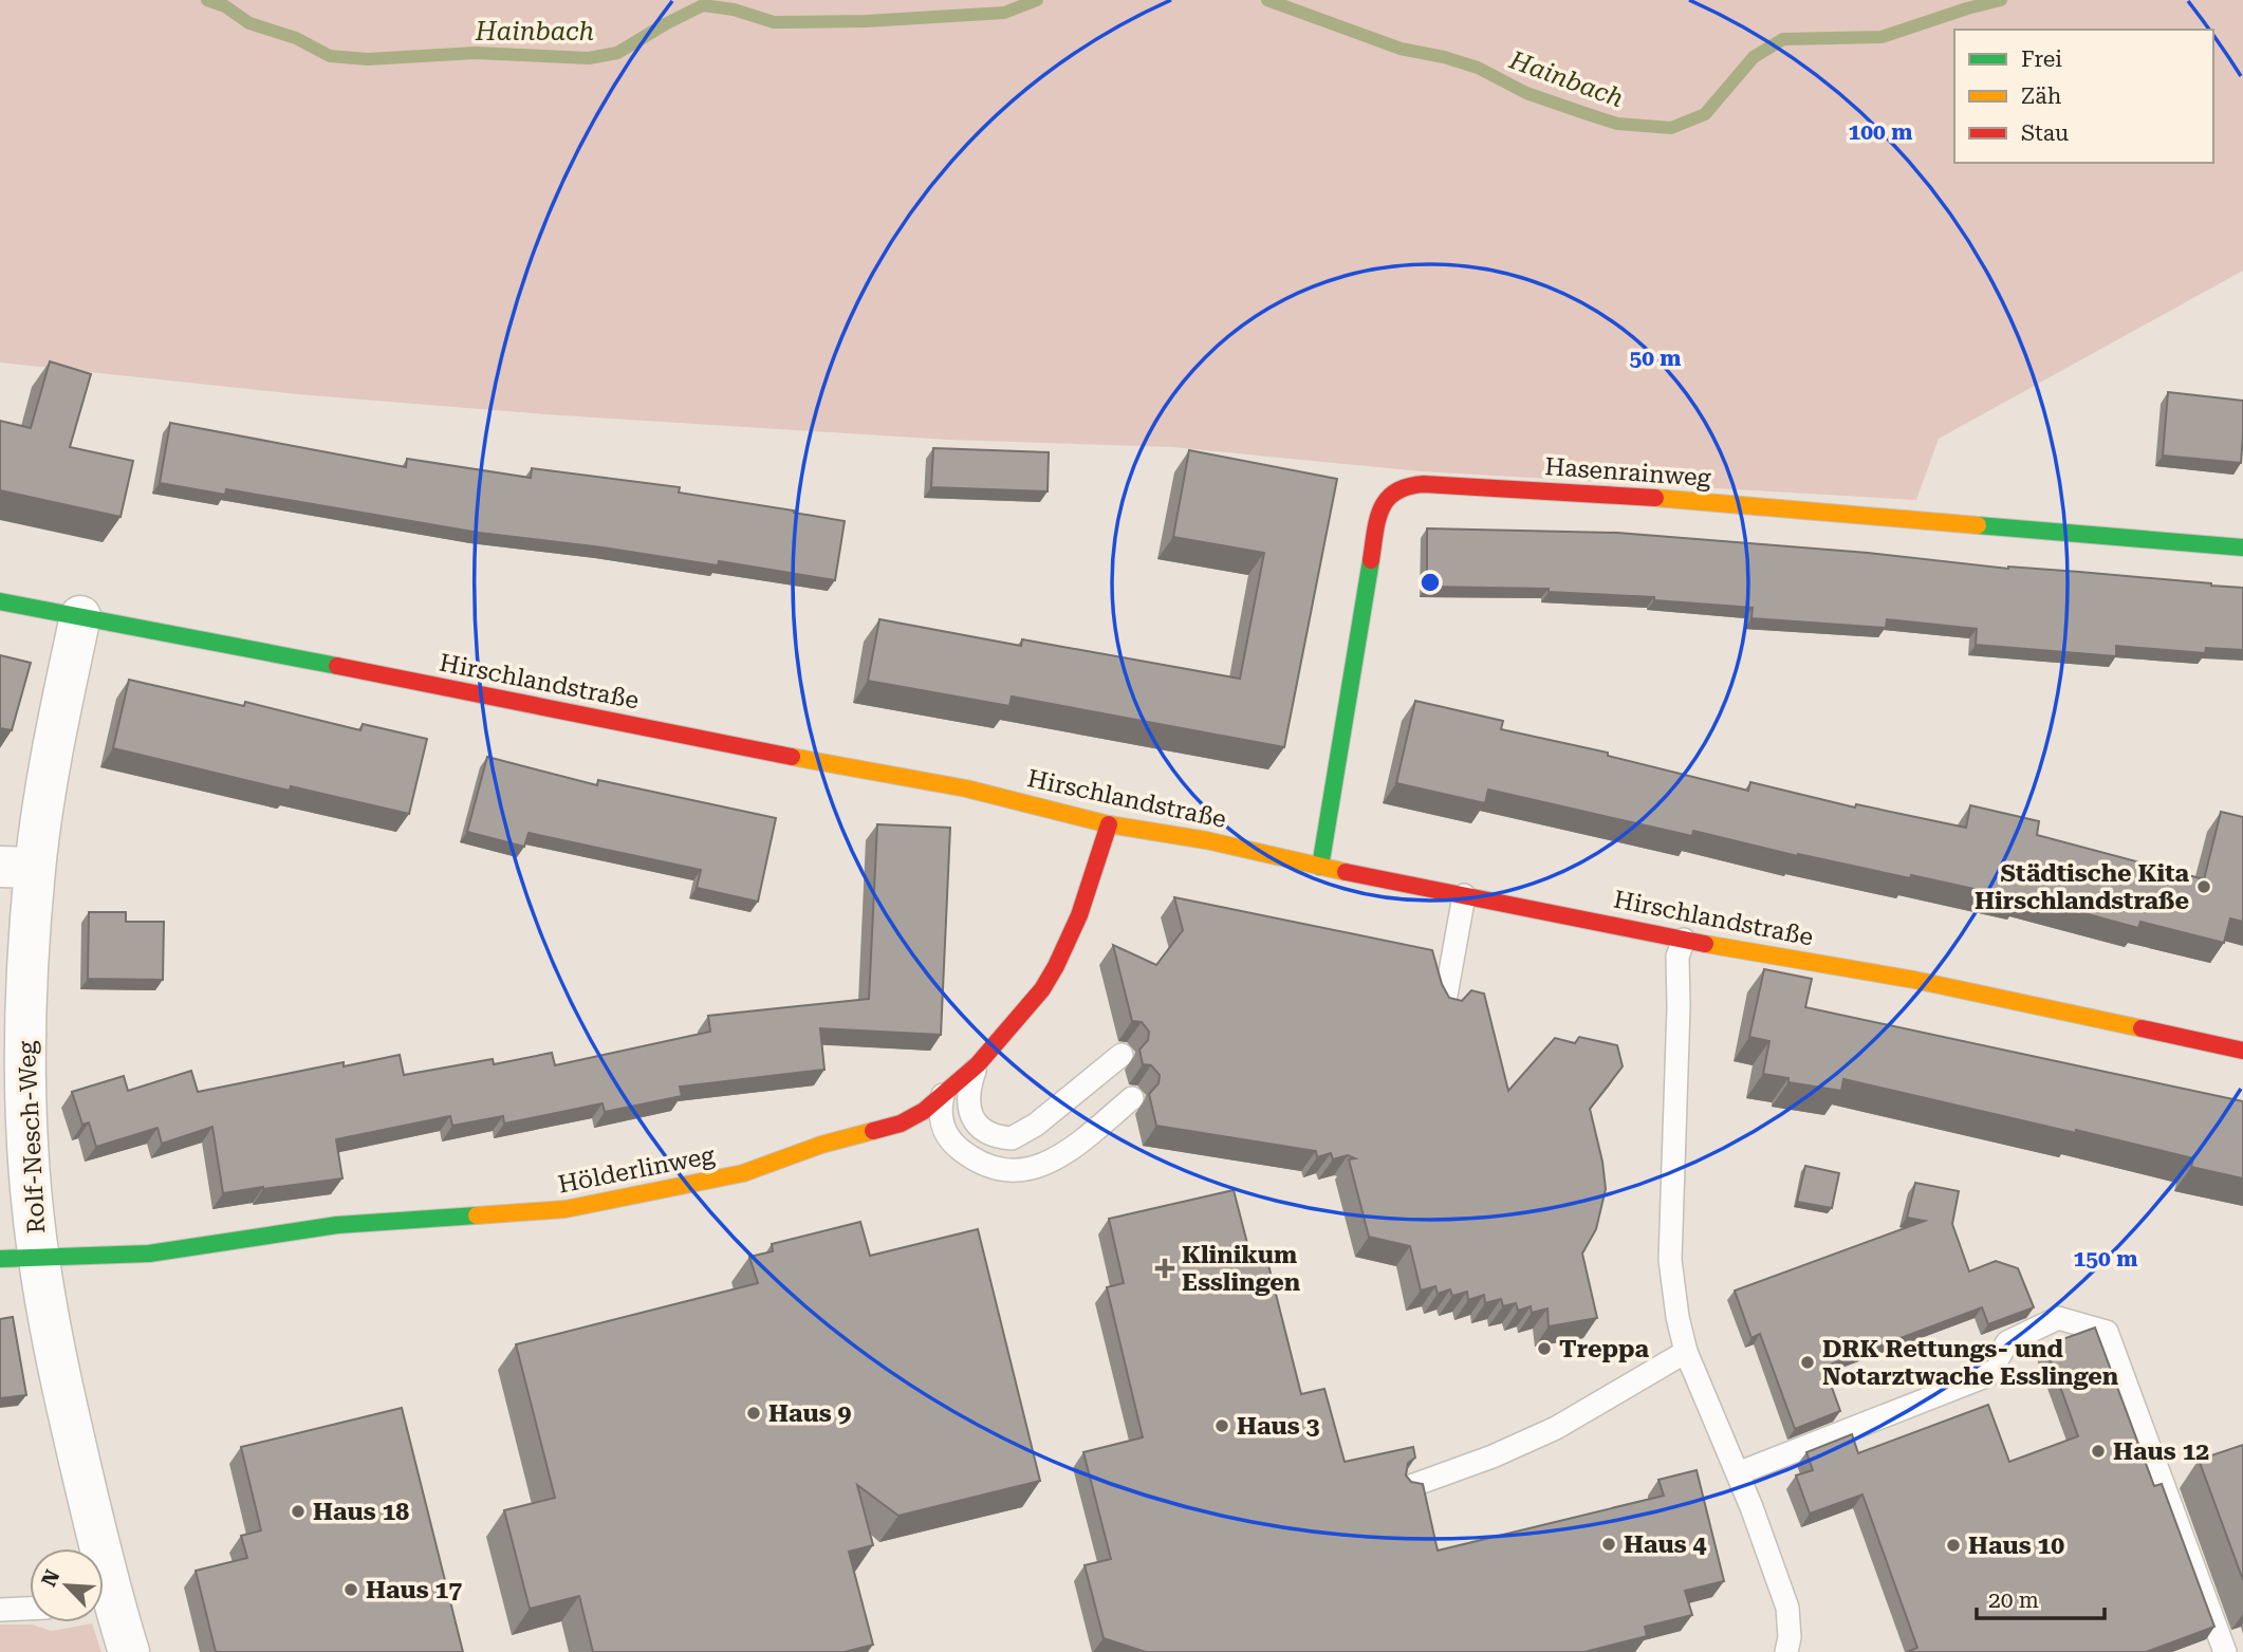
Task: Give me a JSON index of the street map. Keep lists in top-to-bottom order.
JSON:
{
  "streets": {
    "street": [
      "Hasenrainweg",
      "Hirschlandstraße",
      "Rolf-Nesch-Weg",
      "Hölderlinweg"
    ]
  },
  "crossings": [
    ["Hasenrainweg", "Hirschlandstraße"],
    ["Hirschlandstraße", "Rolf-Nesch-Weg"],
    ["Hirschlandstraße", "Hölderlinweg"],
    ["Rolf-Nesch-Weg", "Hölderlinweg"]
  ],
  "water": ["Hainbach"],
  "places": {
    "other": [
      "Städtische Kita Hirschlandstraße",
      "Treppa",
      "DRK Rettungs- und Notarztwache Esslingen",
      "Haus 9",
      "Haus 3",
      "Haus 12",
      "Haus 18",
      "Haus 4",
      "Haus 10",
      "Haus 17"
    ],
    "health": ["Klinikum Esslingen"]
  },
  "legend": ["Frei", "Zäh", "Stau"],
  "scale_bar": "20 m",
  "north": "top left",
  "rings": ["100 m", "50 m", "150 m"]
}
